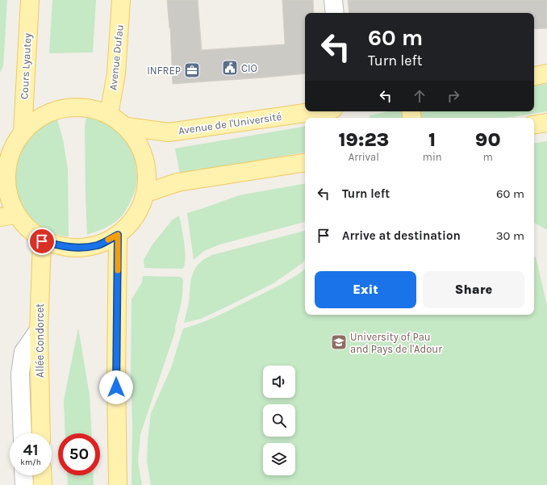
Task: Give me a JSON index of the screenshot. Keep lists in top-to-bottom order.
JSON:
{
  "streets": {
    "main road": [
      "Avenue Dufau",
      "Cours Lyautey",
      "Avenue de l'Université",
      "Allée Condorcet"
    ]
  },
  "places": {
    "public building": ["CIO"],
    "office": ["INFREP"],
    "school or university": ["University of Pau and Pays de l'Adour"]
  },
  "page": {
    "turn": ["60 m", "Turn left"],
    "eta": [
      "19:23",
      "Arrival",
      "1",
      "min",
      "90",
      "m"
    ],
    "list": [
      {
        "name": "Turn left",
        "value": "60 m"
      },
      {
        "name": "Arrive at destination",
        "value": "30 m"
      }
    ],
    "buttons": ["Exit", "Share"],
    "speed": "41 km/h",
    "limit": "50"
  }
}
